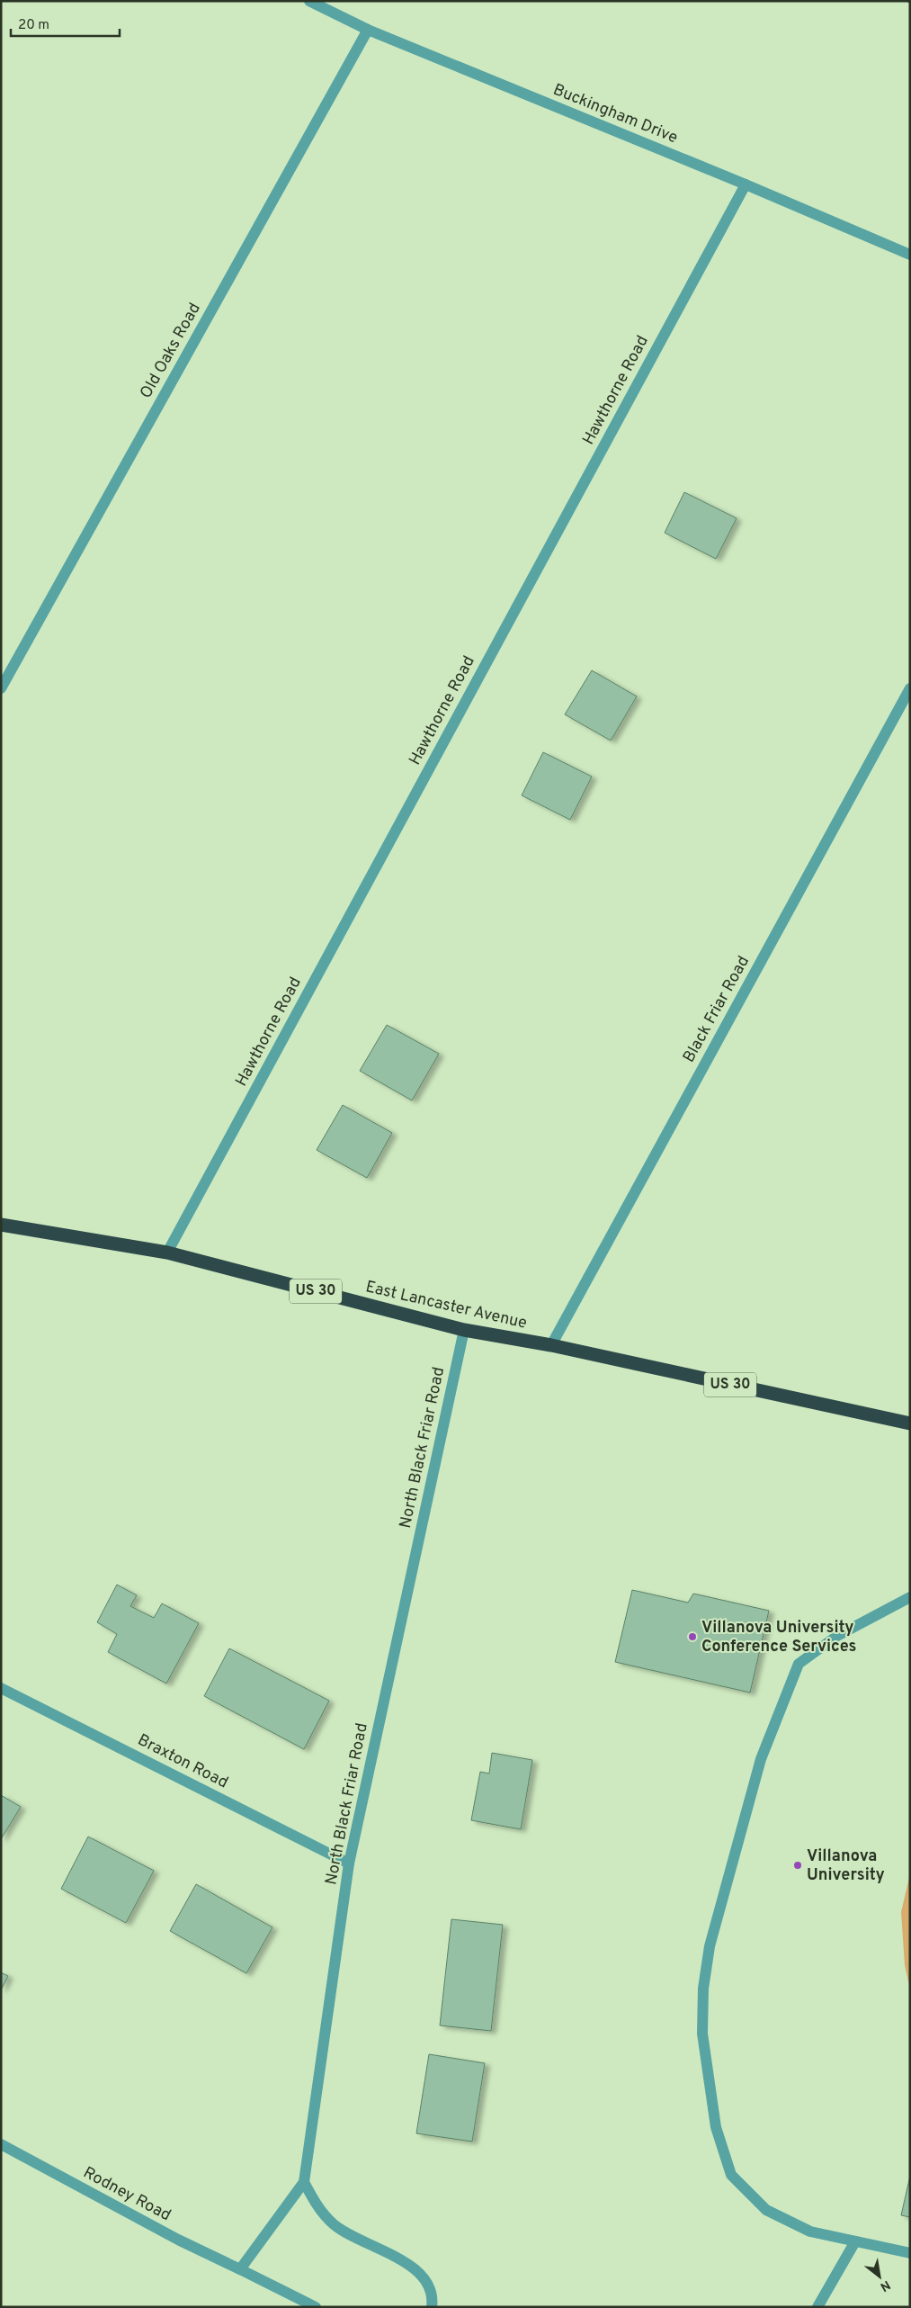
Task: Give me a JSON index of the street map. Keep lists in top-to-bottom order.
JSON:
{
  "streets": {
    "highway": ["US 30", "East Lancaster Avenue"],
    "street": [
      "Buckingham Drive",
      "Old Oaks Road",
      "Hawthorne Road",
      "Black Friar Road",
      "North Black Friar Road",
      "Braxton Road",
      "Rodney Road"
    ]
  },
  "crossings": [
    ["Buckingham Drive", "Old Oaks Road"],
    ["Buckingham Drive", "Hawthorne Road"],
    ["Hawthorne Road", "East Lancaster Avenue"],
    ["Black Friar Road", "East Lancaster Avenue"],
    ["East Lancaster Avenue", "North Black Friar Road"],
    ["North Black Friar Road", "Braxton Road"],
    ["North Black Friar Road", "Rodney Road"]
  ],
  "places": ["Villanova University Conference Services", "Villanova University"],
  "scale_bar": "20 m",
  "north": "bottom right"
}
